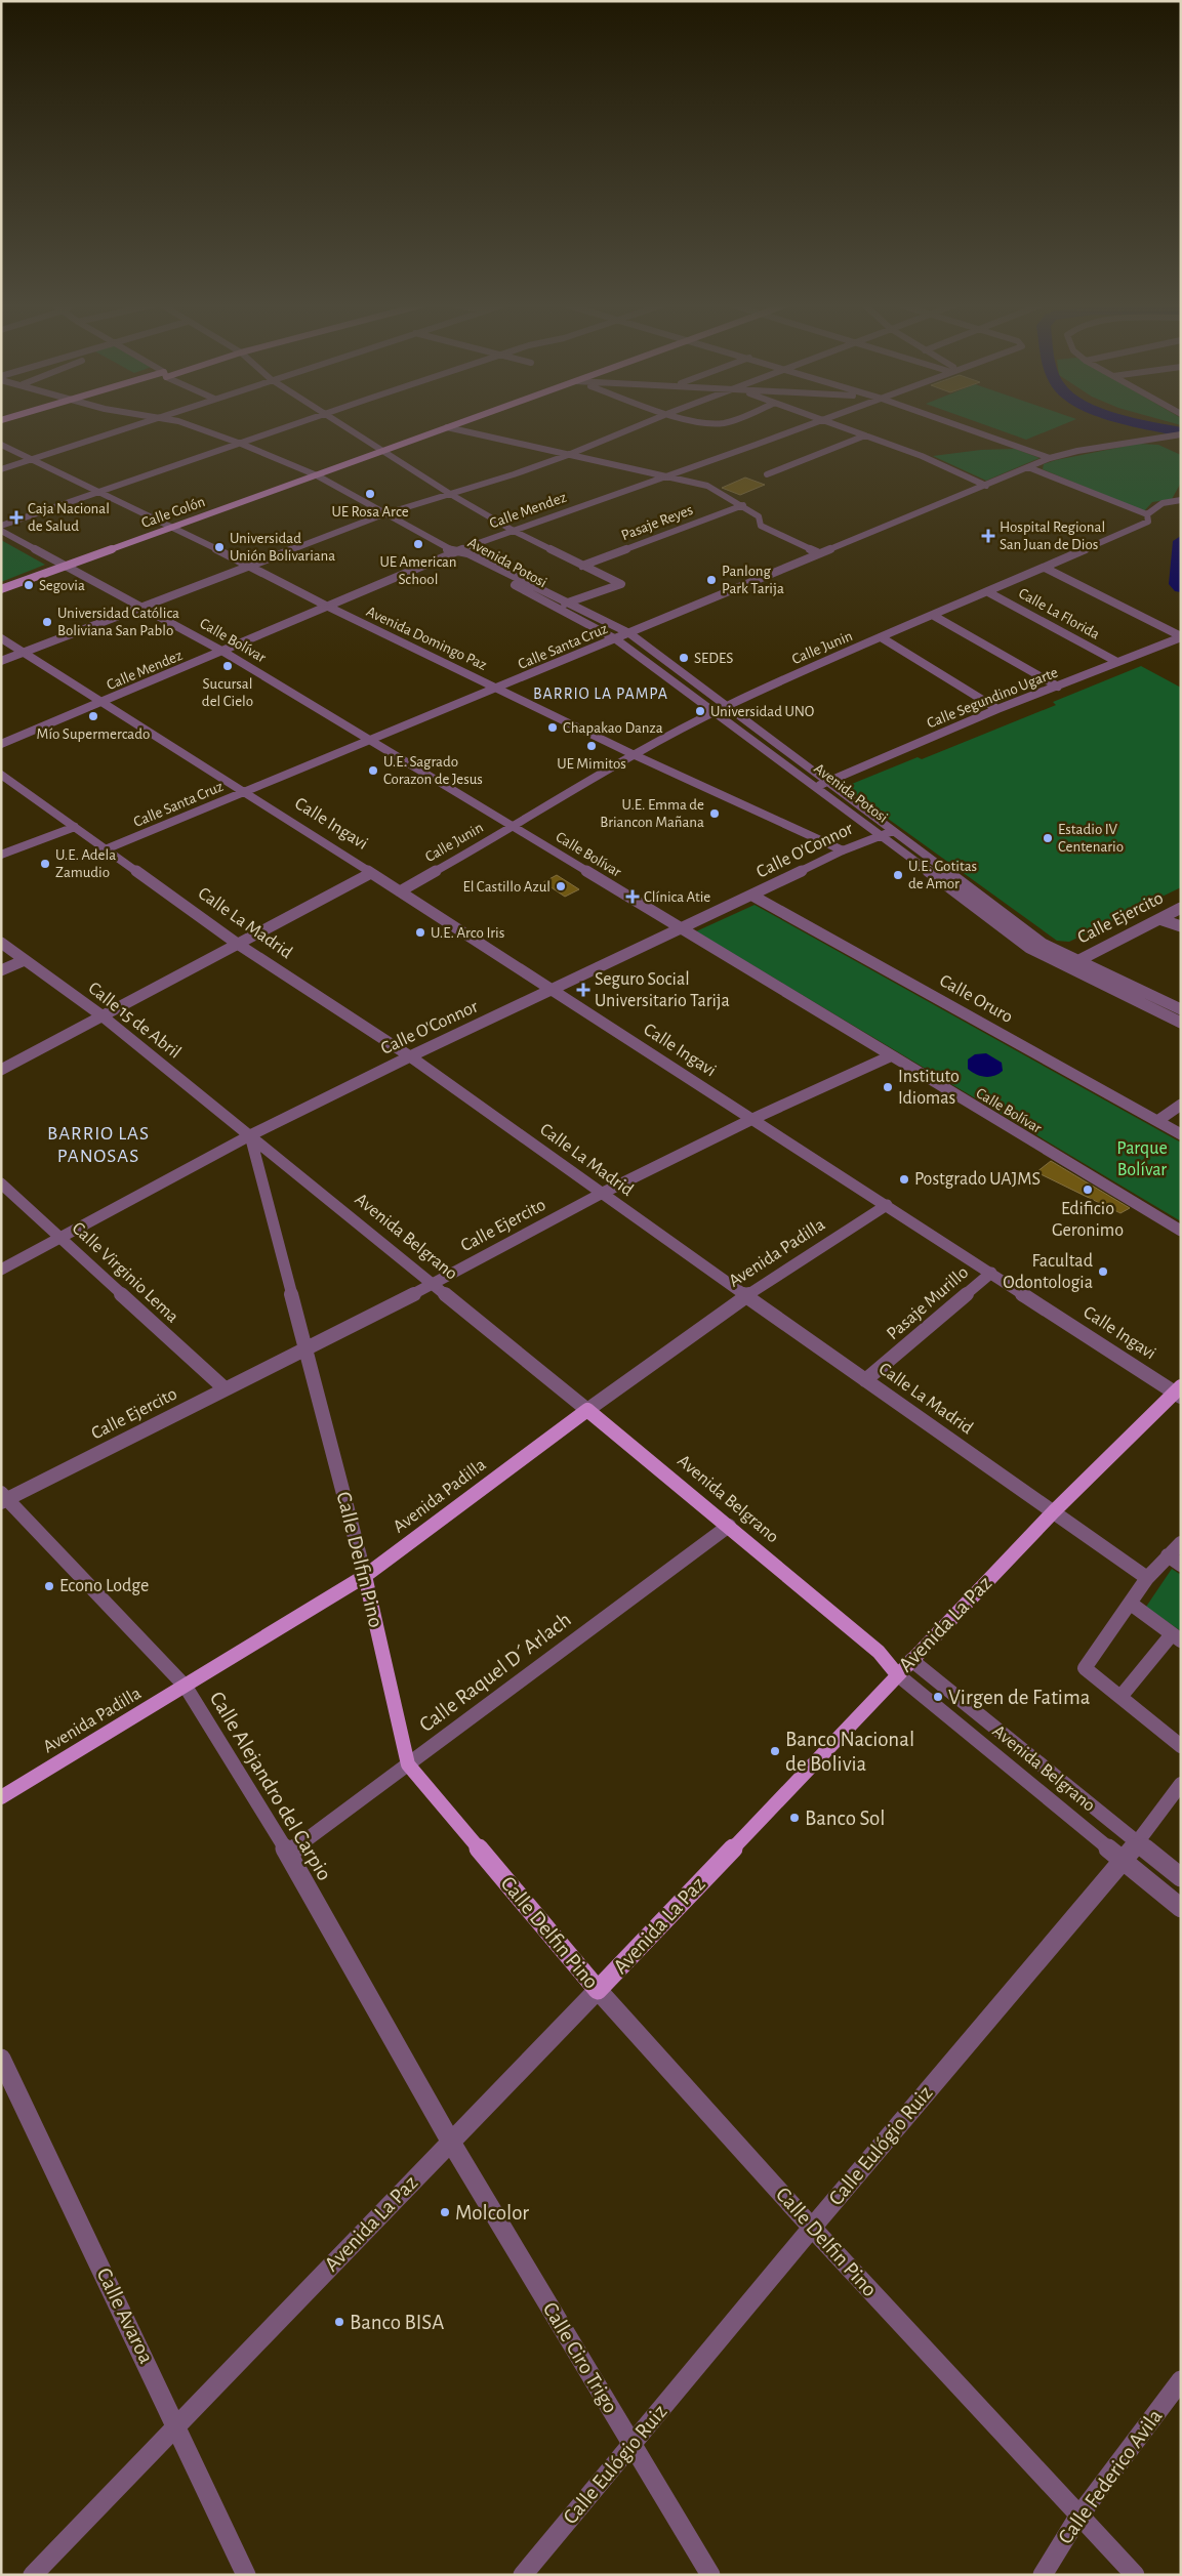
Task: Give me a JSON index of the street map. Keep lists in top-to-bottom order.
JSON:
{
  "streets": {
    "main road": [
      "Calle Colón",
      "Avenida Belgrano",
      "Avenida Padilla",
      "Calle Delfin Pino",
      "Avenida La Paz"
    ],
    "street": [
      "Calle Mendez",
      "Pasaje Reyes",
      "Avenida Potosi",
      "Calle La Florida",
      "Avenida Domingo Paz",
      "Calle Bolívar",
      "Calle Santa Cruz",
      "Calle Junin",
      "Calle Segundino Ugarte",
      "Calle Ingavi",
      "Calle O'Connor",
      "Calle Ejercito",
      "Calle La Madrid",
      "Calle Oruro",
      "Calle 15 de Abril",
      "Calle Virginio Lema",
      "Pasaje Murillo",
      "Calle Raquel D´Arlach",
      "Calle Alejandro del Carpio",
      "Calle Eulógio Ruiz",
      "Calle Avaroa",
      "Calle Ciro Trigo",
      "Calle Federico Avila"
    ]
  },
  "crossings": [
    ["Calle Mendez", "Avenida Potosi"],
    ["Calle Mendez", "Avenida Domingo Paz"],
    ["Calle Mendez", "Calle Bolívar"],
    ["Calle Mendez", "Calle Ingavi"],
    ["Calle Colón", "Avenida Domingo Paz"],
    ["Calle Colón", "Calle Bolívar"],
    ["Avenida Potosi", "Calle Santa Cruz"],
    ["Avenida Potosi", "Calle Junin"],
    ["Avenida Potosi", "Calle Segundino Ugarte"],
    ["Avenida Potosi", "Calle O'Connor"],
    ["Avenida Potosi", "Calle Ejercito"],
    ["Calle La Florida", "Calle Junin"],
    ["Calle La Florida", "Calle Segundino Ugarte"],
    ["Avenida Domingo Paz", "Calle Santa Cruz"],
    ["Avenida Domingo Paz", "Calle Junin"],
    ["Avenida Domingo Paz", "Calle O'Connor"],
    ["Calle Bolívar", "Calle Santa Cruz"],
    ["Calle Bolívar", "Calle Junin"],
    ["Calle Bolívar", "Calle O'Connor"],
    ["Calle Bolívar", "Calle Ejercito"],
    ["Calle Santa Cruz", "Calle Ingavi"],
    ["Calle Santa Cruz", "Calle La Madrid"],
    ["Calle Junin", "Calle Ingavi"],
    ["Calle Ingavi", "Calle O'Connor"],
    ["Calle Ingavi", "Calle Ejercito"],
    ["Calle Ingavi", "Avenida Padilla"],
    ["Calle Ingavi", "Pasaje Murillo"],
    ["Calle Ingavi", "Avenida La Paz"],
    ["Calle O'Connor", "Calle La Madrid"],
    ["Calle O'Connor", "Calle Oruro"],
    ["Calle O'Connor", "Calle 15 de Abril"],
    ["Calle O'Connor", "Avenida Belgrano"],
    ["Calle O'Connor", "Calle Virginio Lema"],
    ["Calle O'Connor", "Calle Delfin Pino"],
    ["Calle Ejercito", "Calle La Madrid"],
    ["Calle Ejercito", "Avenida Belgrano"],
    ["Calle Ejercito", "Calle Virginio Lema"],
    ["Calle Ejercito", "Calle Delfin Pino"],
    ["Calle Ejercito", "Calle Alejandro del Carpio"],
    ["Calle La Madrid", "Avenida Padilla"],
    ["Calle La Madrid", "Pasaje Murillo"],
    ["Calle La Madrid", "Avenida La Paz"],
    ["Calle 15 de Abril", "Avenida Belgrano"],
    ["Calle 15 de Abril", "Calle Delfin Pino"],
    ["Avenida Belgrano", "Avenida Padilla"],
    ["Avenida Belgrano", "Calle Delfin Pino"],
    ["Avenida Belgrano", "Avenida La Paz"],
    ["Avenida Belgrano", "Calle Raquel D´Arlach"],
    ["Avenida Belgrano", "Calle Eulógio Ruiz"],
    ["Avenida Padilla", "Calle Delfin Pino"],
    ["Avenida Padilla", "Calle Alejandro del Carpio"],
    ["Calle Delfin Pino", "Avenida La Paz"],
    ["Calle Delfin Pino", "Calle Raquel D´Arlach"],
    ["Calle Delfin Pino", "Calle Eulógio Ruiz"],
    ["Calle Delfin Pino", "Calle Federico Avila"],
    ["Avenida La Paz", "Calle Alejandro del Carpio"],
    ["Avenida La Paz", "Calle Avaroa"],
    ["Avenida La Paz", "Calle Ciro Trigo"],
    ["Calle Raquel D´Arlach", "Calle Alejandro del Carpio"],
    ["Calle Alejandro del Carpio", "Calle Ciro Trigo"],
    ["Calle Eulógio Ruiz", "Calle Ciro Trigo"]
  ],
  "districts": ["BARRIO LA PAMPA", "BARRIO LAS PANOSAS"],
  "parks": ["Parque Bolívar"],
  "places": {
    "other": [
      "UE Rosa Arce",
      "UE American School",
      "Universidad Unión Bolivariana",
      "Panlong Park Tarija",
      "Segovia",
      "Universidad Católica Boliviana San Pablo",
      "SEDES",
      "Sucursal del Cielo",
      "Universidad UNO",
      "Mío Supermercado",
      "Chapakao Danza",
      "UE Mimitos",
      "U.E. Sagrado Corazon de Jesus",
      "U.E. Emma de Briancon Mañana",
      "Estadio IV Centenario",
      "U.E. Adela Zamudio",
      "U.E. Gotitas de Amor",
      "El Castillo Azul",
      "U.E. Arco Iris",
      "Instituto Idiomas",
      "Postgrado UAJMS",
      "Edificio Geronimo",
      "Facultad Odontologia",
      "Econo Lodge",
      "Virgen de Fatima",
      "Banco Nacional de Bolivia",
      "Banco Sol",
      "Molcolor",
      "Banco BISA"
    ],
    "health": [
      "Caja Nacional de Salud",
      "Hospital Regional San Juan de Dios",
      "Clínica Atie",
      "Seguro Social Universitario Tarija"
    ]
  }
}
